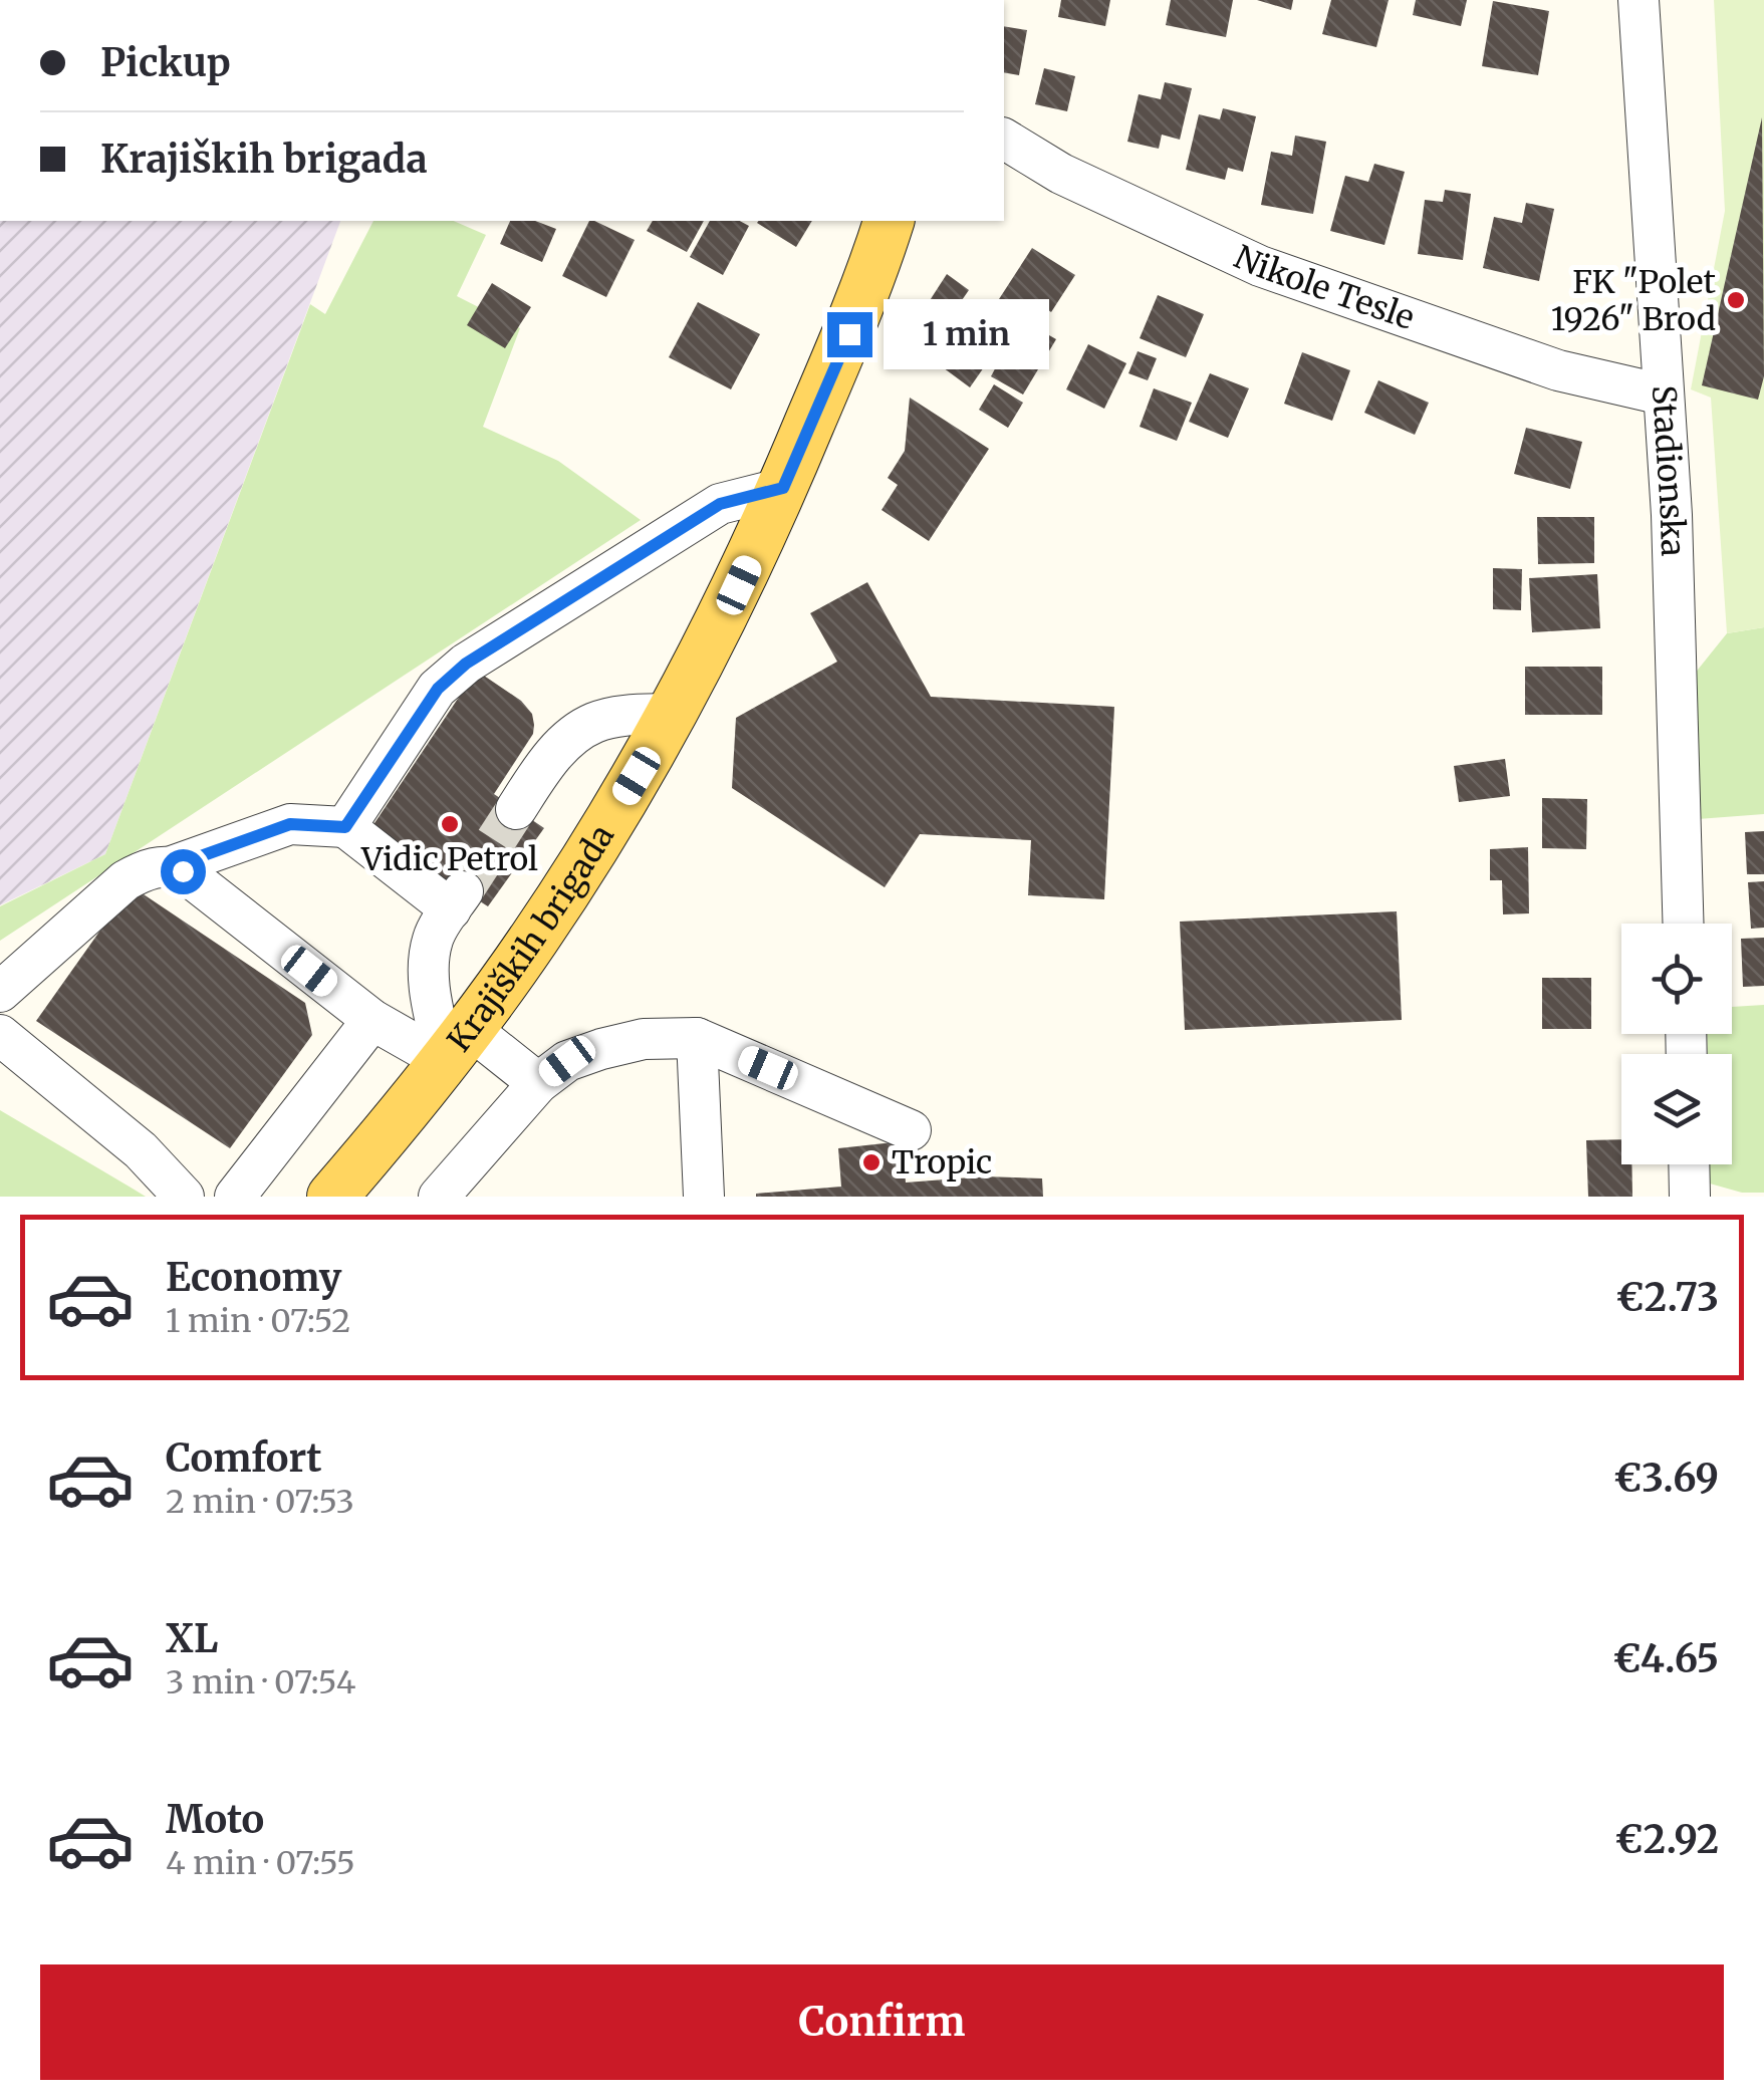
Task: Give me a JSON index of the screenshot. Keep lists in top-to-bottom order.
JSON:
{
  "streets": {
    "main road": ["Krajiških brigada"],
    "street": ["Nikole Tesle", "Stadionska"]
  },
  "crossings": [
    ["Nikole Tesle", "Stadionska"]
  ],
  "places": ["FK \"Polet 1926\" Brod", "Vidic Petrol", "Tropic"],
  "page": {
    "banner": ["Pickup", "Krajiških brigada"],
    "bubble": "1 min",
    "list": [
      {
        "name": "Economy",
        "note": "1 min · 07:52",
        "value": "€2.73"
      },
      {
        "name": "Comfort",
        "note": "2 min · 07:53",
        "value": "€3.69"
      },
      {
        "name": "XL",
        "note": "3 min · 07:54",
        "value": "€4.65"
      },
      {
        "name": "Moto",
        "note": "4 min · 07:55",
        "value": "€2.92"
      }
    ],
    "buttons": "Confirm"
  }
}
